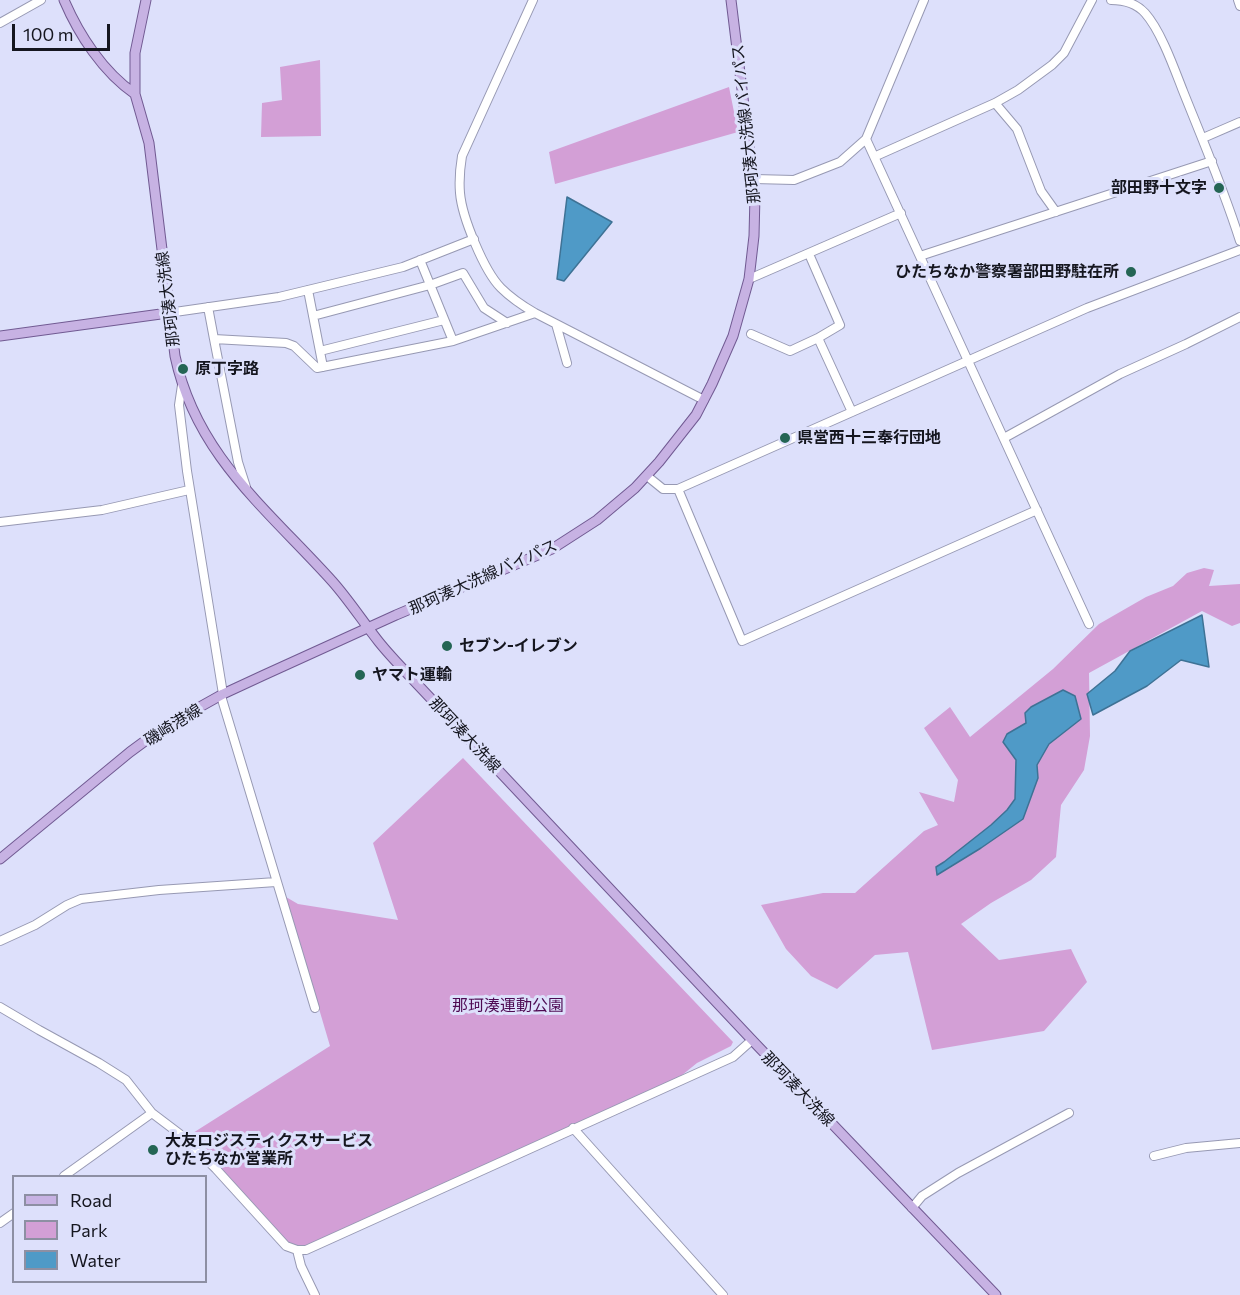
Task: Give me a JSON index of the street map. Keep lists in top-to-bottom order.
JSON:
{
  "streets": {
    "main road": ["那珂湊大洗線バイパス", "那珂湊大洗線", "磯崎港線"]
  },
  "crossings": [
    ["那珂湊大洗線バイパス", "那珂湊大洗線"],
    ["那珂湊大洗線バイパス", "磯崎港線"],
    ["那珂湊大洗線", "磯崎港線"]
  ],
  "parks": ["那珂湊運動公園"],
  "places": [
    "部田野十文字",
    "ひたちなか警察署部田野駐在所",
    "原丁字路",
    "県営西十三奉行団地",
    "セブン-イレブン",
    "ヤマト運輸",
    "大友ロジスティクスサービス ひたちなか営業所"
  ],
  "legend": ["Road", "Park", "Water"],
  "scale_bar": "100 m"
}
